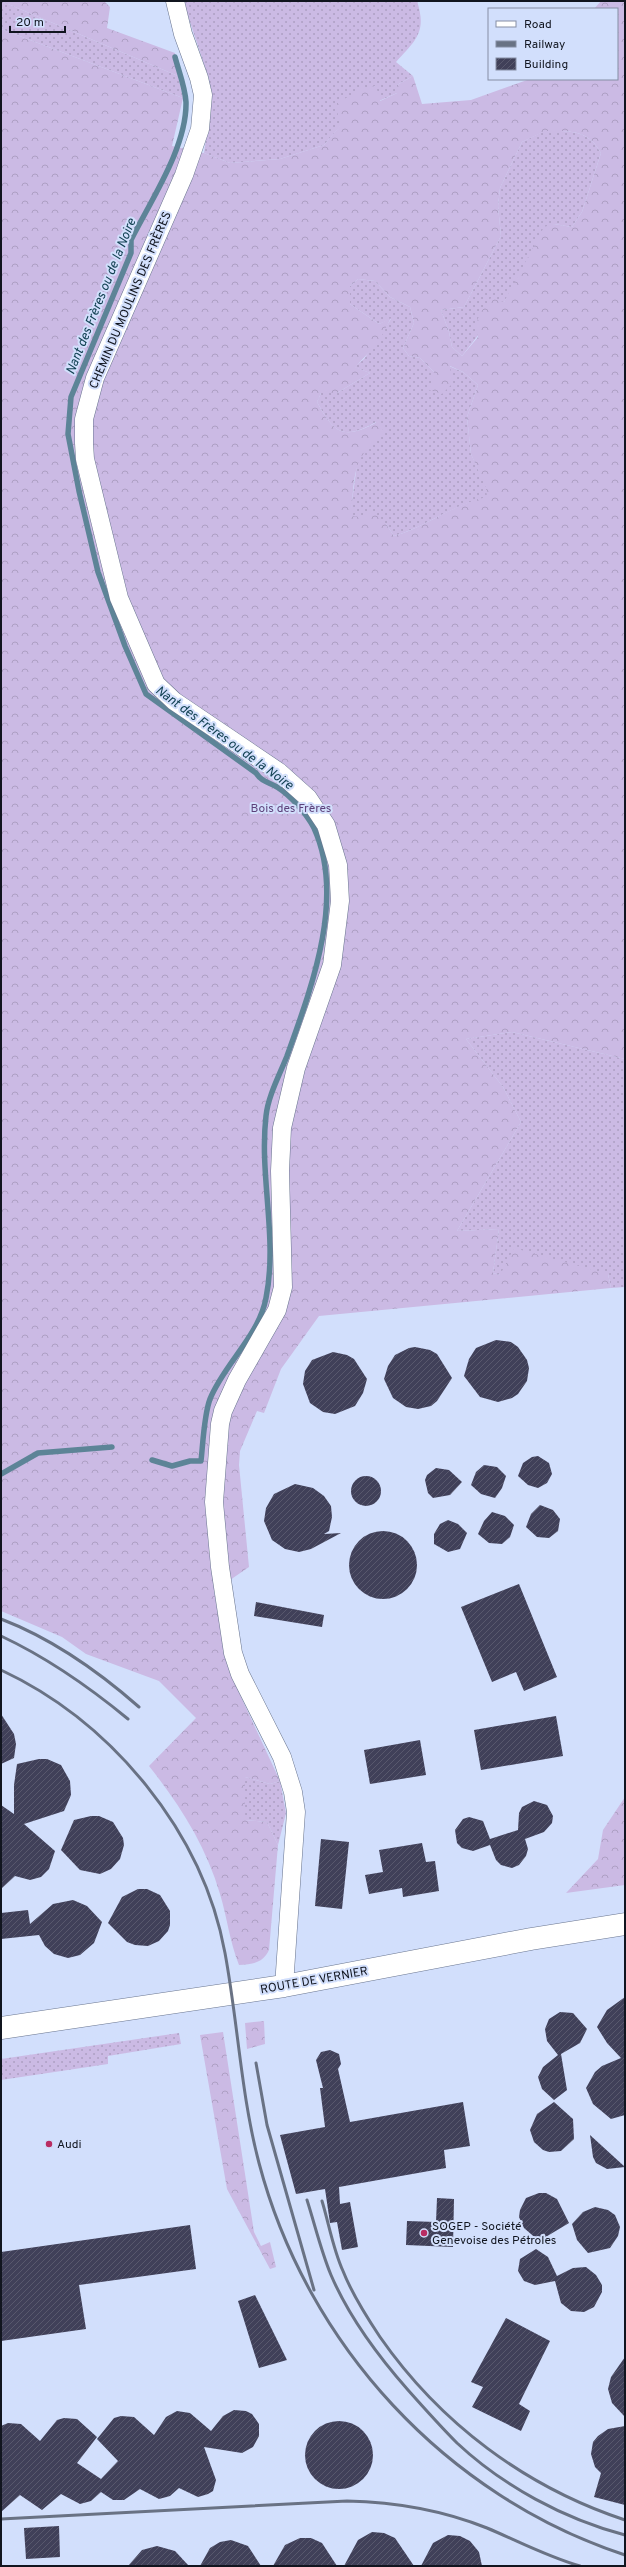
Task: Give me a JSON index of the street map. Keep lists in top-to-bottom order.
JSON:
{
  "streets": {
    "main road": ["ROUTE DE VERNIER"],
    "street": ["CHEMIN DU MOULINS DES FRÈRES"]
  },
  "crossings": [
    ["CHEMIN DU MOULINS DES FRÈRES", "ROUTE DE VERNIER"]
  ],
  "water": ["Nant des Frères ou de la Noire"],
  "parks": ["Bois des Frères"],
  "places": ["Audi", "SOGEP - Société Genevoise des Pétroles"],
  "legend": ["Road", "Railway", "Building"],
  "scale_bar": "20 m"
}
